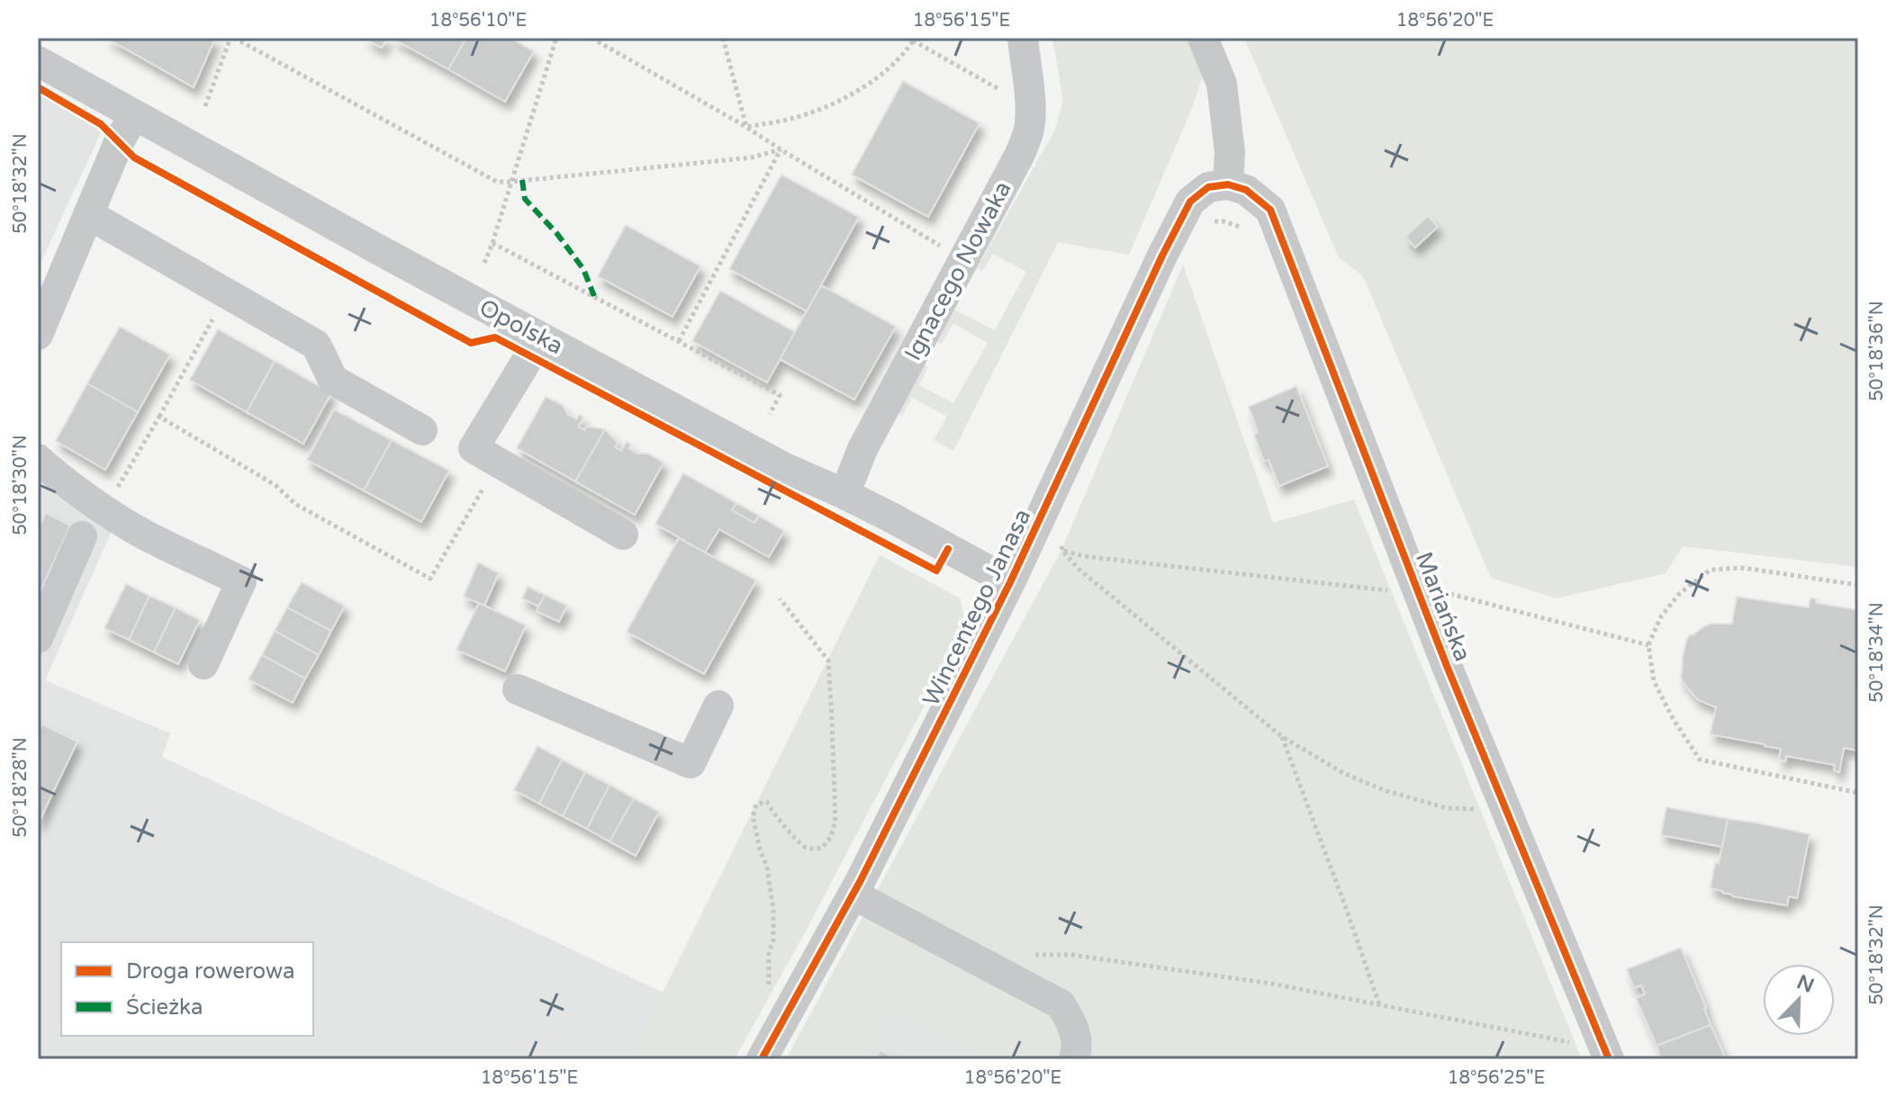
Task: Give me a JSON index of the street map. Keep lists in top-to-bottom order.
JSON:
{
  "streets": {
    "street": [
      "Ignacego Nowaka",
      "Opolska",
      "Mariańska",
      "Wincentego Janasa"
    ]
  },
  "crossings": [
    ["Ignacego Nowaka", "Opolska"],
    ["Opolska", "Wincentego Janasa"],
    ["Mariańska", "Wincentego Janasa"]
  ],
  "legend": ["Droga rowerowa", "Ścieżka"],
  "north": "top right",
  "coordinates": [
    "18°56'10\"E",
    "18°56'15\"E",
    "18°56'20\"E",
    "50°18'32\"N",
    "50°18'36\"N",
    "50°18'30\"N",
    "50°18'34\"N",
    "50°18'28\"N",
    "18°56'25\"E"
  ]
}
